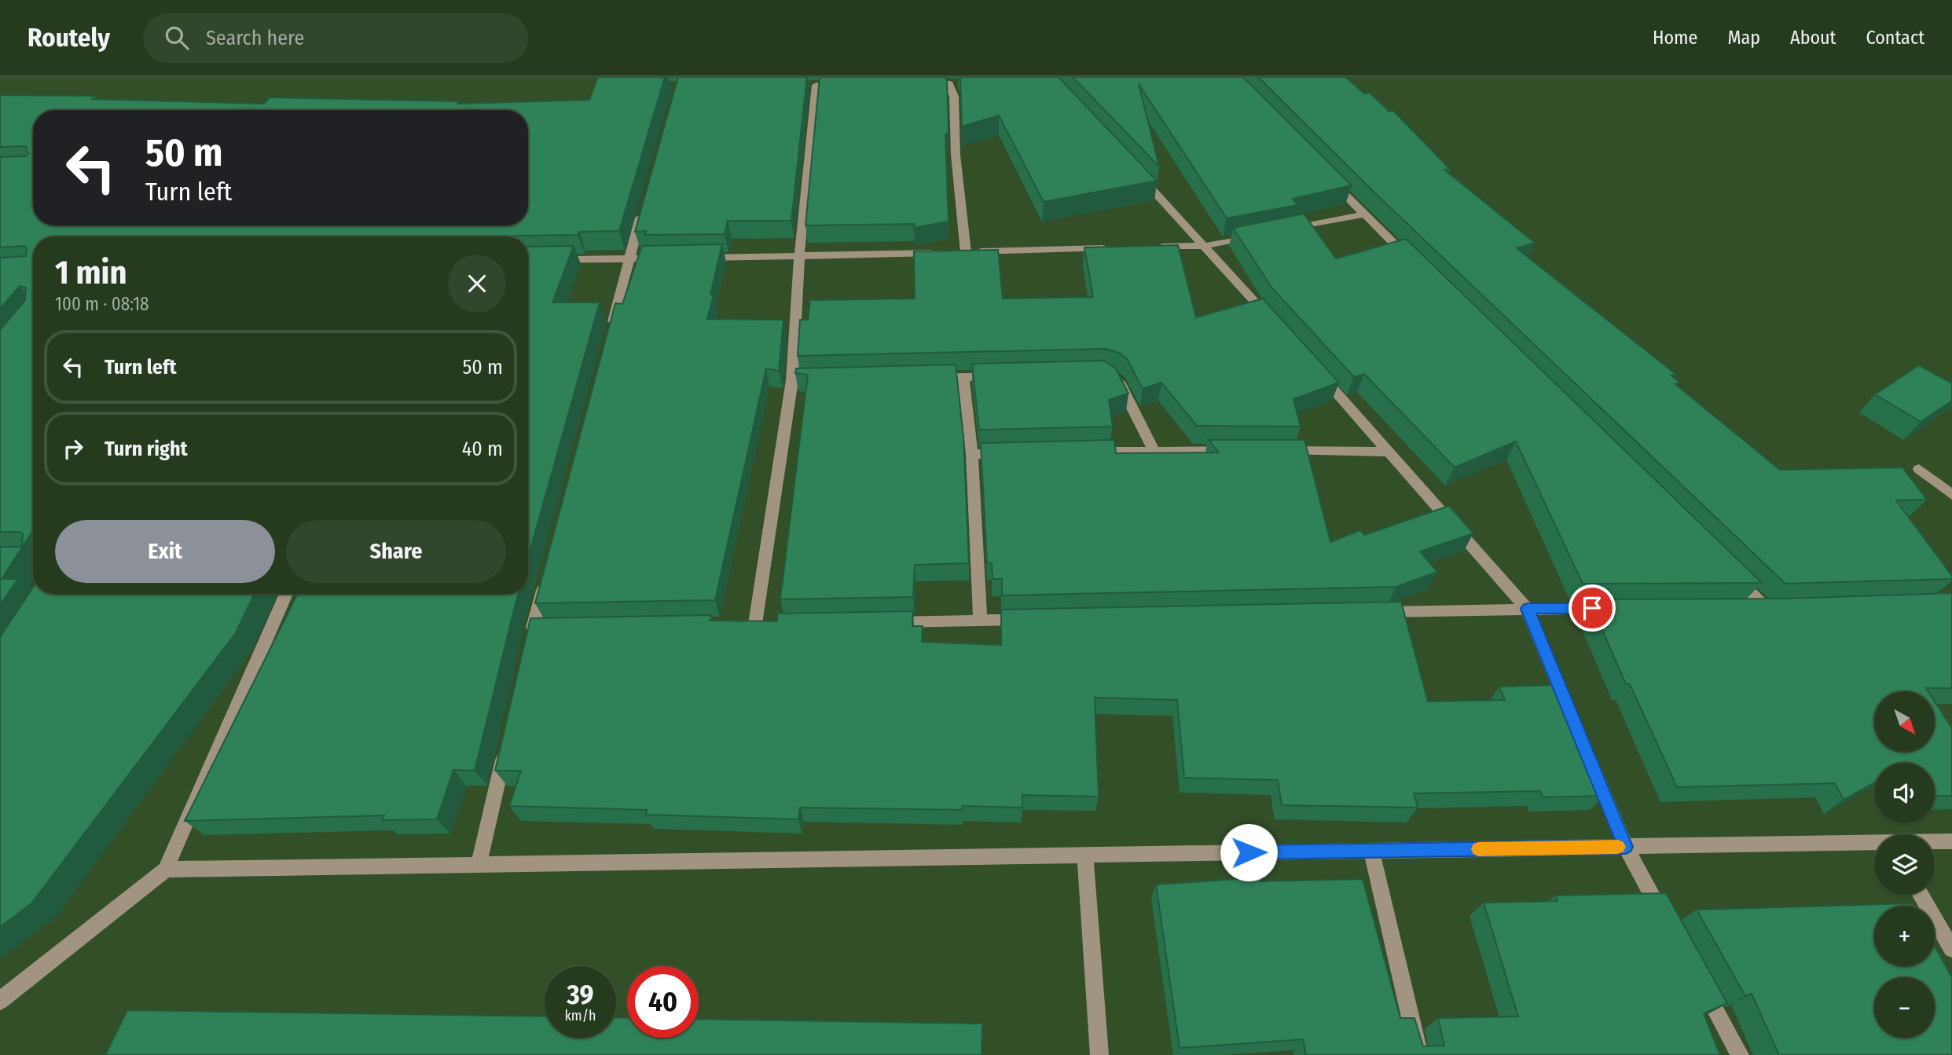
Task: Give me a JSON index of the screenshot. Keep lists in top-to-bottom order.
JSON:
{
  "north": "bottom right",
  "page": {
    "header": "Routely",
    "search": "Search here",
    "nav": [
      "Home",
      "Map",
      "About",
      "Contact"
    ],
    "turn": ["50 m", "Turn left"],
    "heading": ["1 min", "100 m · 08:18"],
    "list": [
      {
        "name": "Turn left",
        "value": "50 m"
      },
      {
        "name": "Turn right",
        "value": "40 m"
      }
    ],
    "buttons": ["Exit", "Share"],
    "map_buttons": ["+", "−"],
    "speed": "39 km/h",
    "limit": "40"
  }
}
